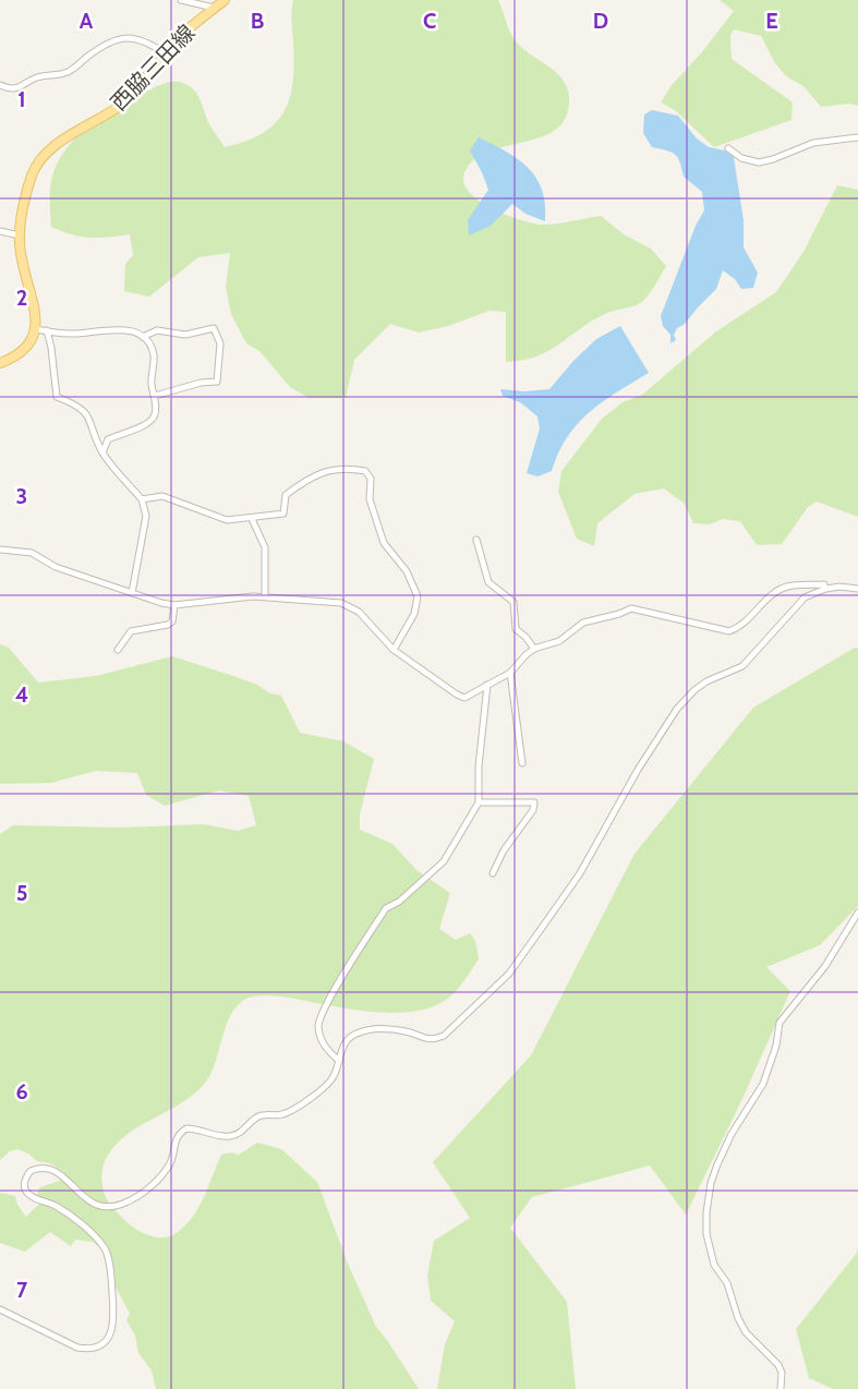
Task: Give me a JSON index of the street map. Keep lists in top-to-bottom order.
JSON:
{
  "streets": {
    "main road": ["西脇三田線"]
  },
  "grid": {
    "columns": [
      "A",
      "B",
      "C",
      "D",
      "E"
    ],
    "rows": [
      "1",
      "2",
      "3",
      "4",
      "5",
      "6",
      "7"
    ]
  }
}
